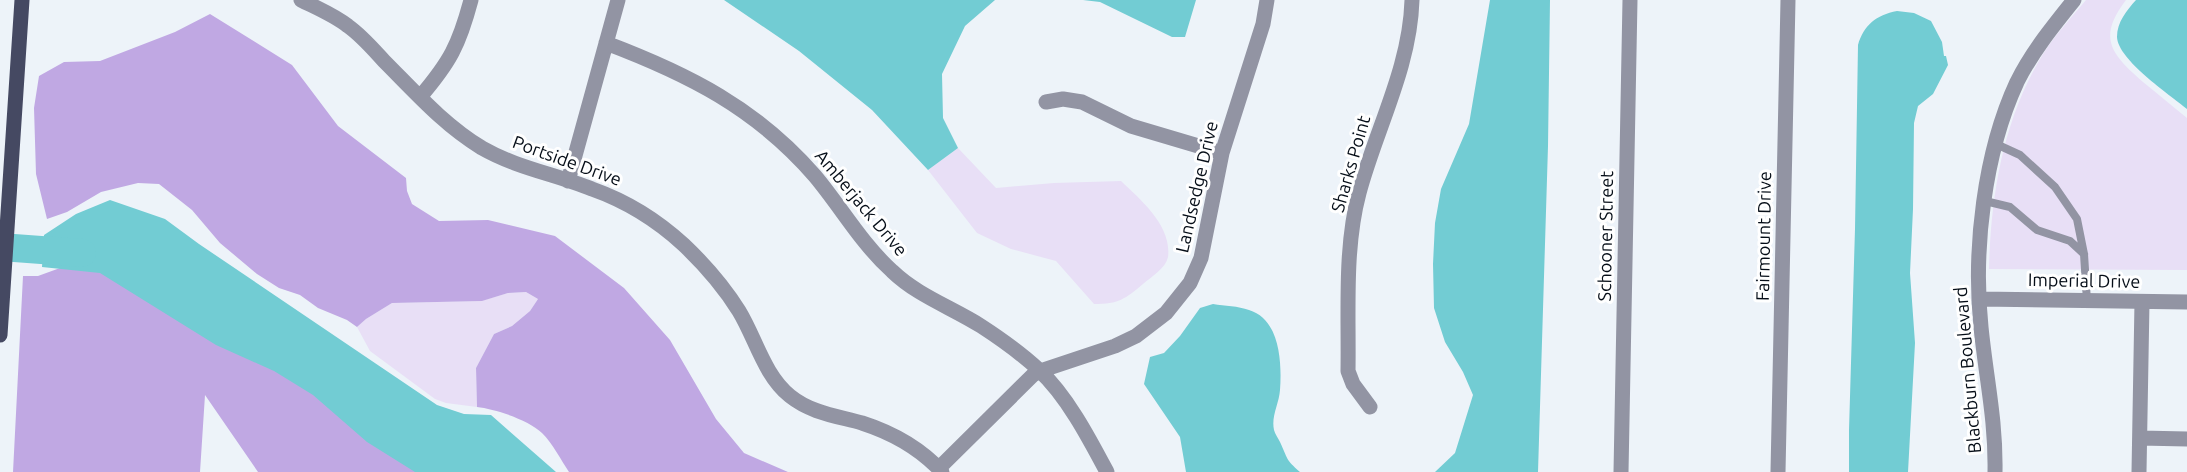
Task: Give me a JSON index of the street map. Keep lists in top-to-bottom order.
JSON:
{
  "streets": {
    "street": [
      "Portside Drive",
      "Sharks Point",
      "Landsedge Drive",
      "Amberjack Drive",
      "Schooner Street",
      "Fairmount Drive",
      "Imperial Drive",
      "Blackburn Boulevard"
    ]
  },
  "crossings": [
    ["Portside Drive", "Landsedge Drive"],
    ["Landsedge Drive", "Amberjack Drive"],
    ["Imperial Drive", "Blackburn Boulevard"]
  ]
}
